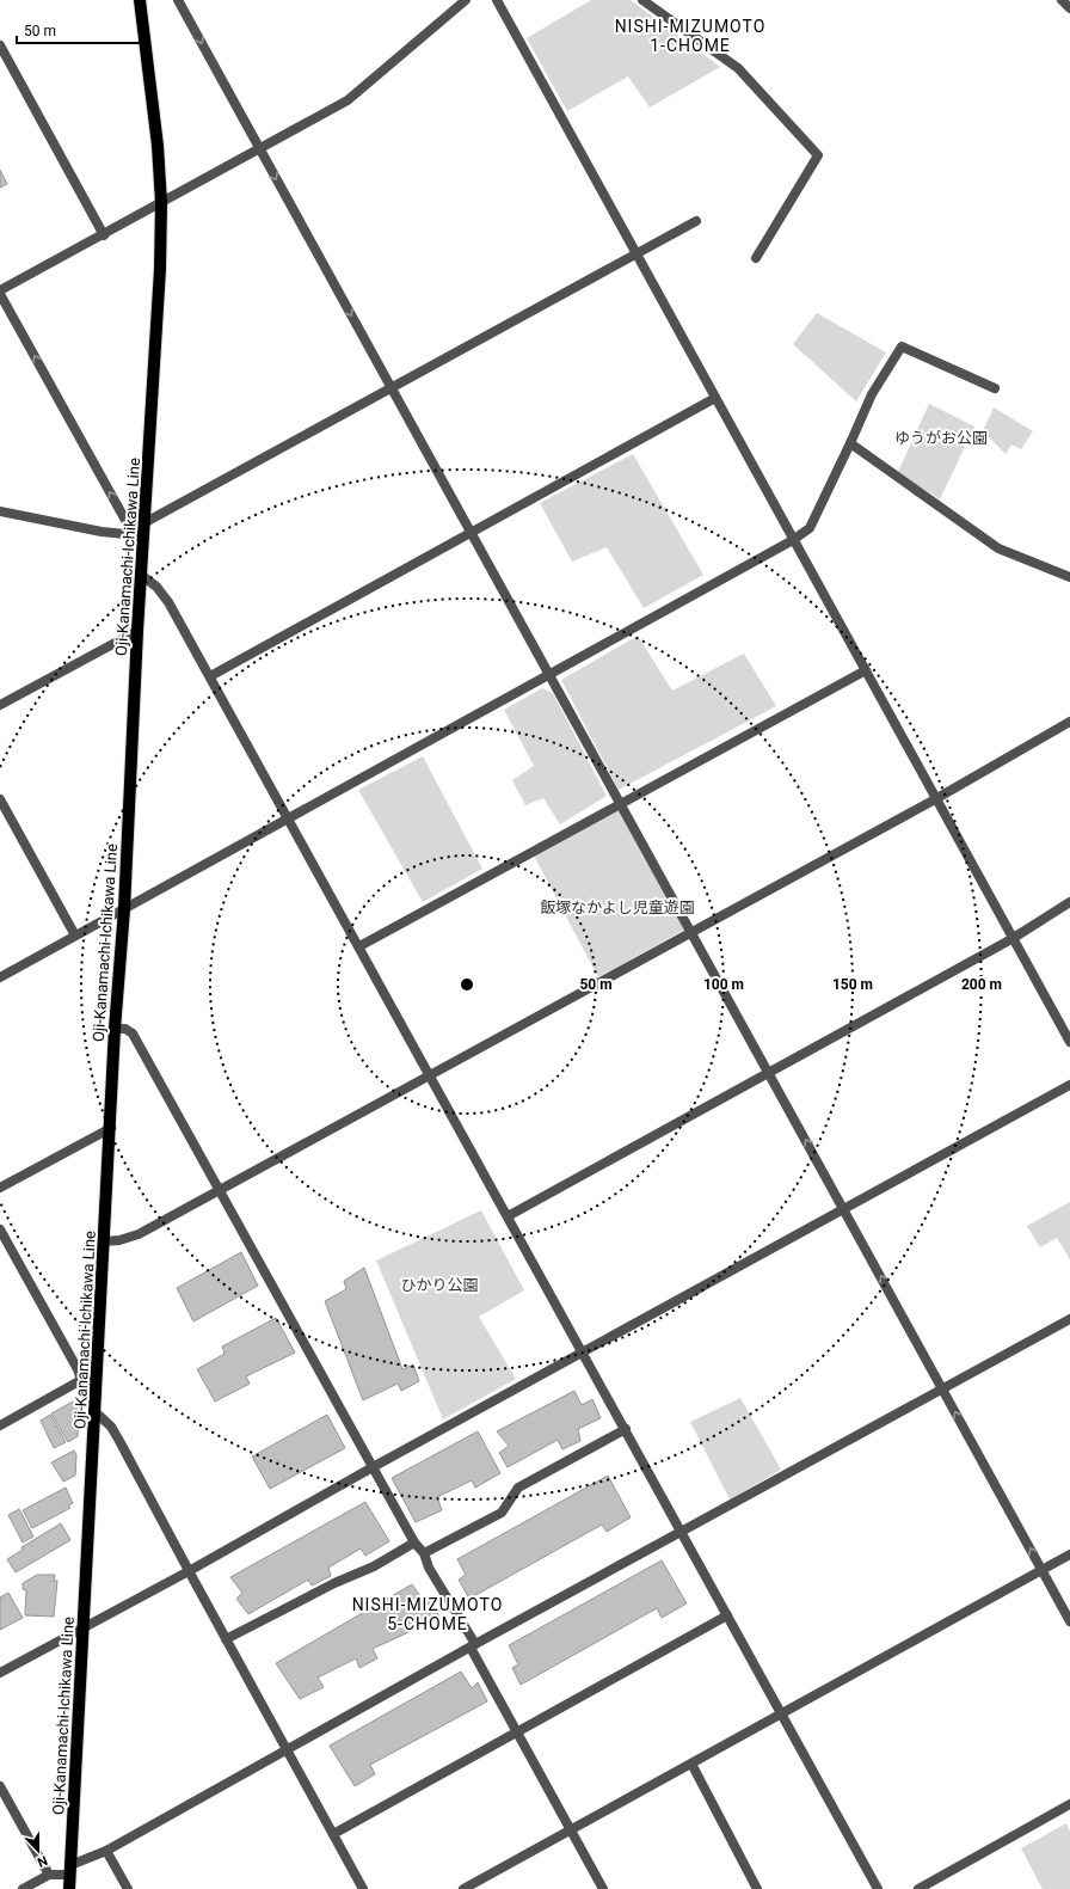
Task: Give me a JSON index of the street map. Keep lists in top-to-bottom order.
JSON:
{
  "streets": {
    "main road": ["Oji-Kanamachi-Ichikawa Line"]
  },
  "districts": ["NISHI-MIZUMOTO 1-CHOME", "NISHI-MIZUMOTO 5-CHOME"],
  "parks": ["ゆうがお公園", "飯塚なかよし児童遊園", "ひかり公園"],
  "scale_bar": "50 m",
  "north": "bottom",
  "rings": [
    "50 m",
    "100 m",
    "150 m",
    "200 m"
  ]
}
